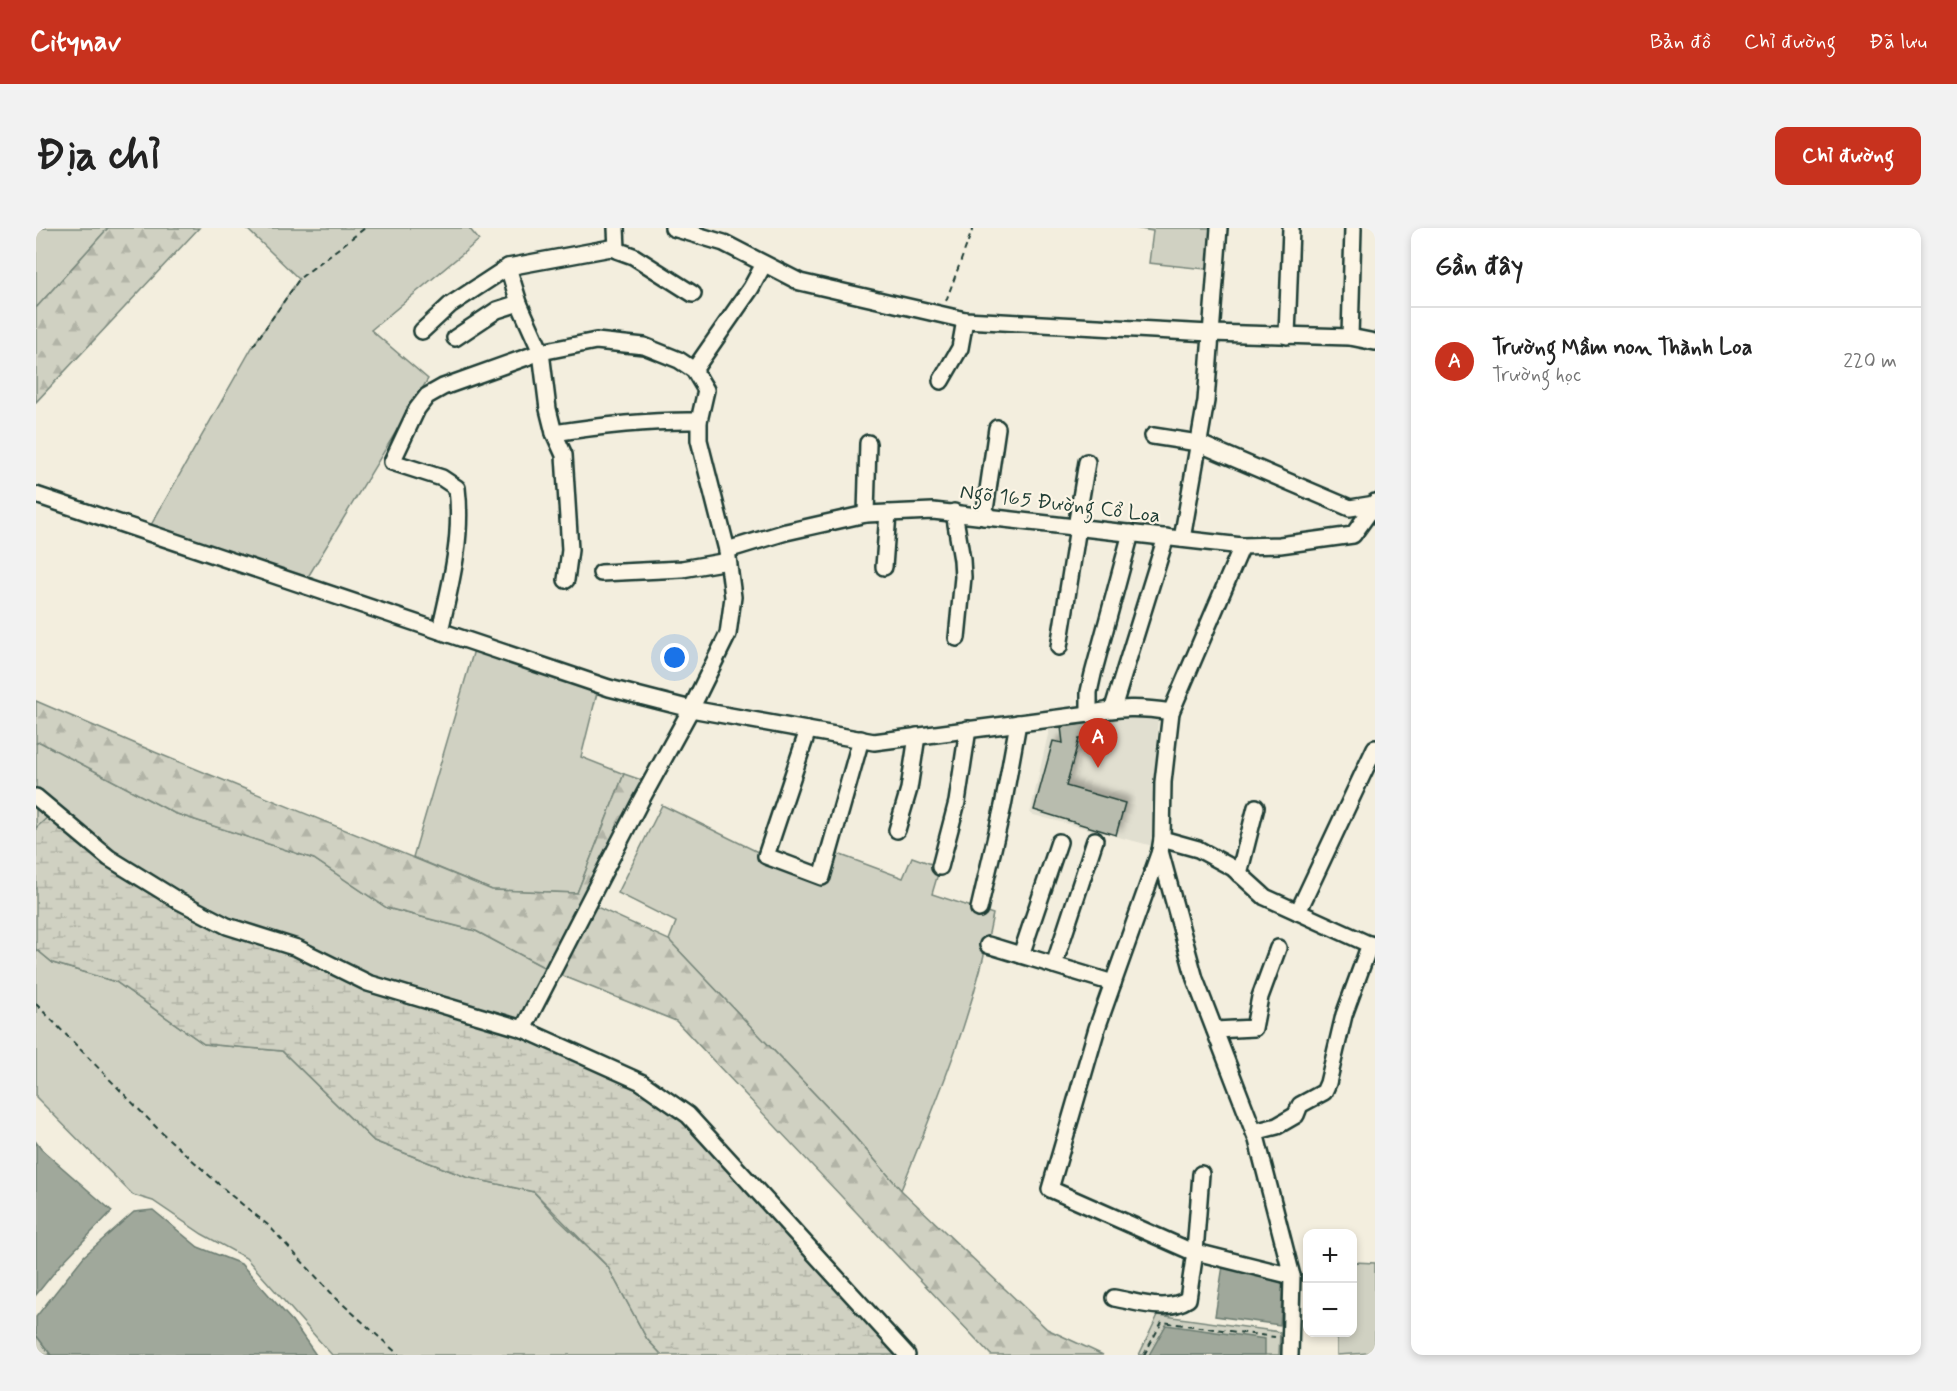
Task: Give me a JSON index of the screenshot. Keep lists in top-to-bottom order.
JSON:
{
  "streets": {
    "street": ["Ngõ 165 Đường Cổ Loa"]
  },
  "page": {
    "header": "Citynav",
    "nav": ["Bản đồ", "Chỉ đường", "Đã lưu"],
    "buttons": "Chỉ đường",
    "title": "Địa chỉ",
    "heading": "Gần đây",
    "list": [
      {
        "mark": "A",
        "name": "Trường Mầm non Thành Loa",
        "note": "Trường học",
        "value": "220 m"
      }
    ],
    "pins": "A",
    "map_buttons": ["+", "−"]
  }
}
